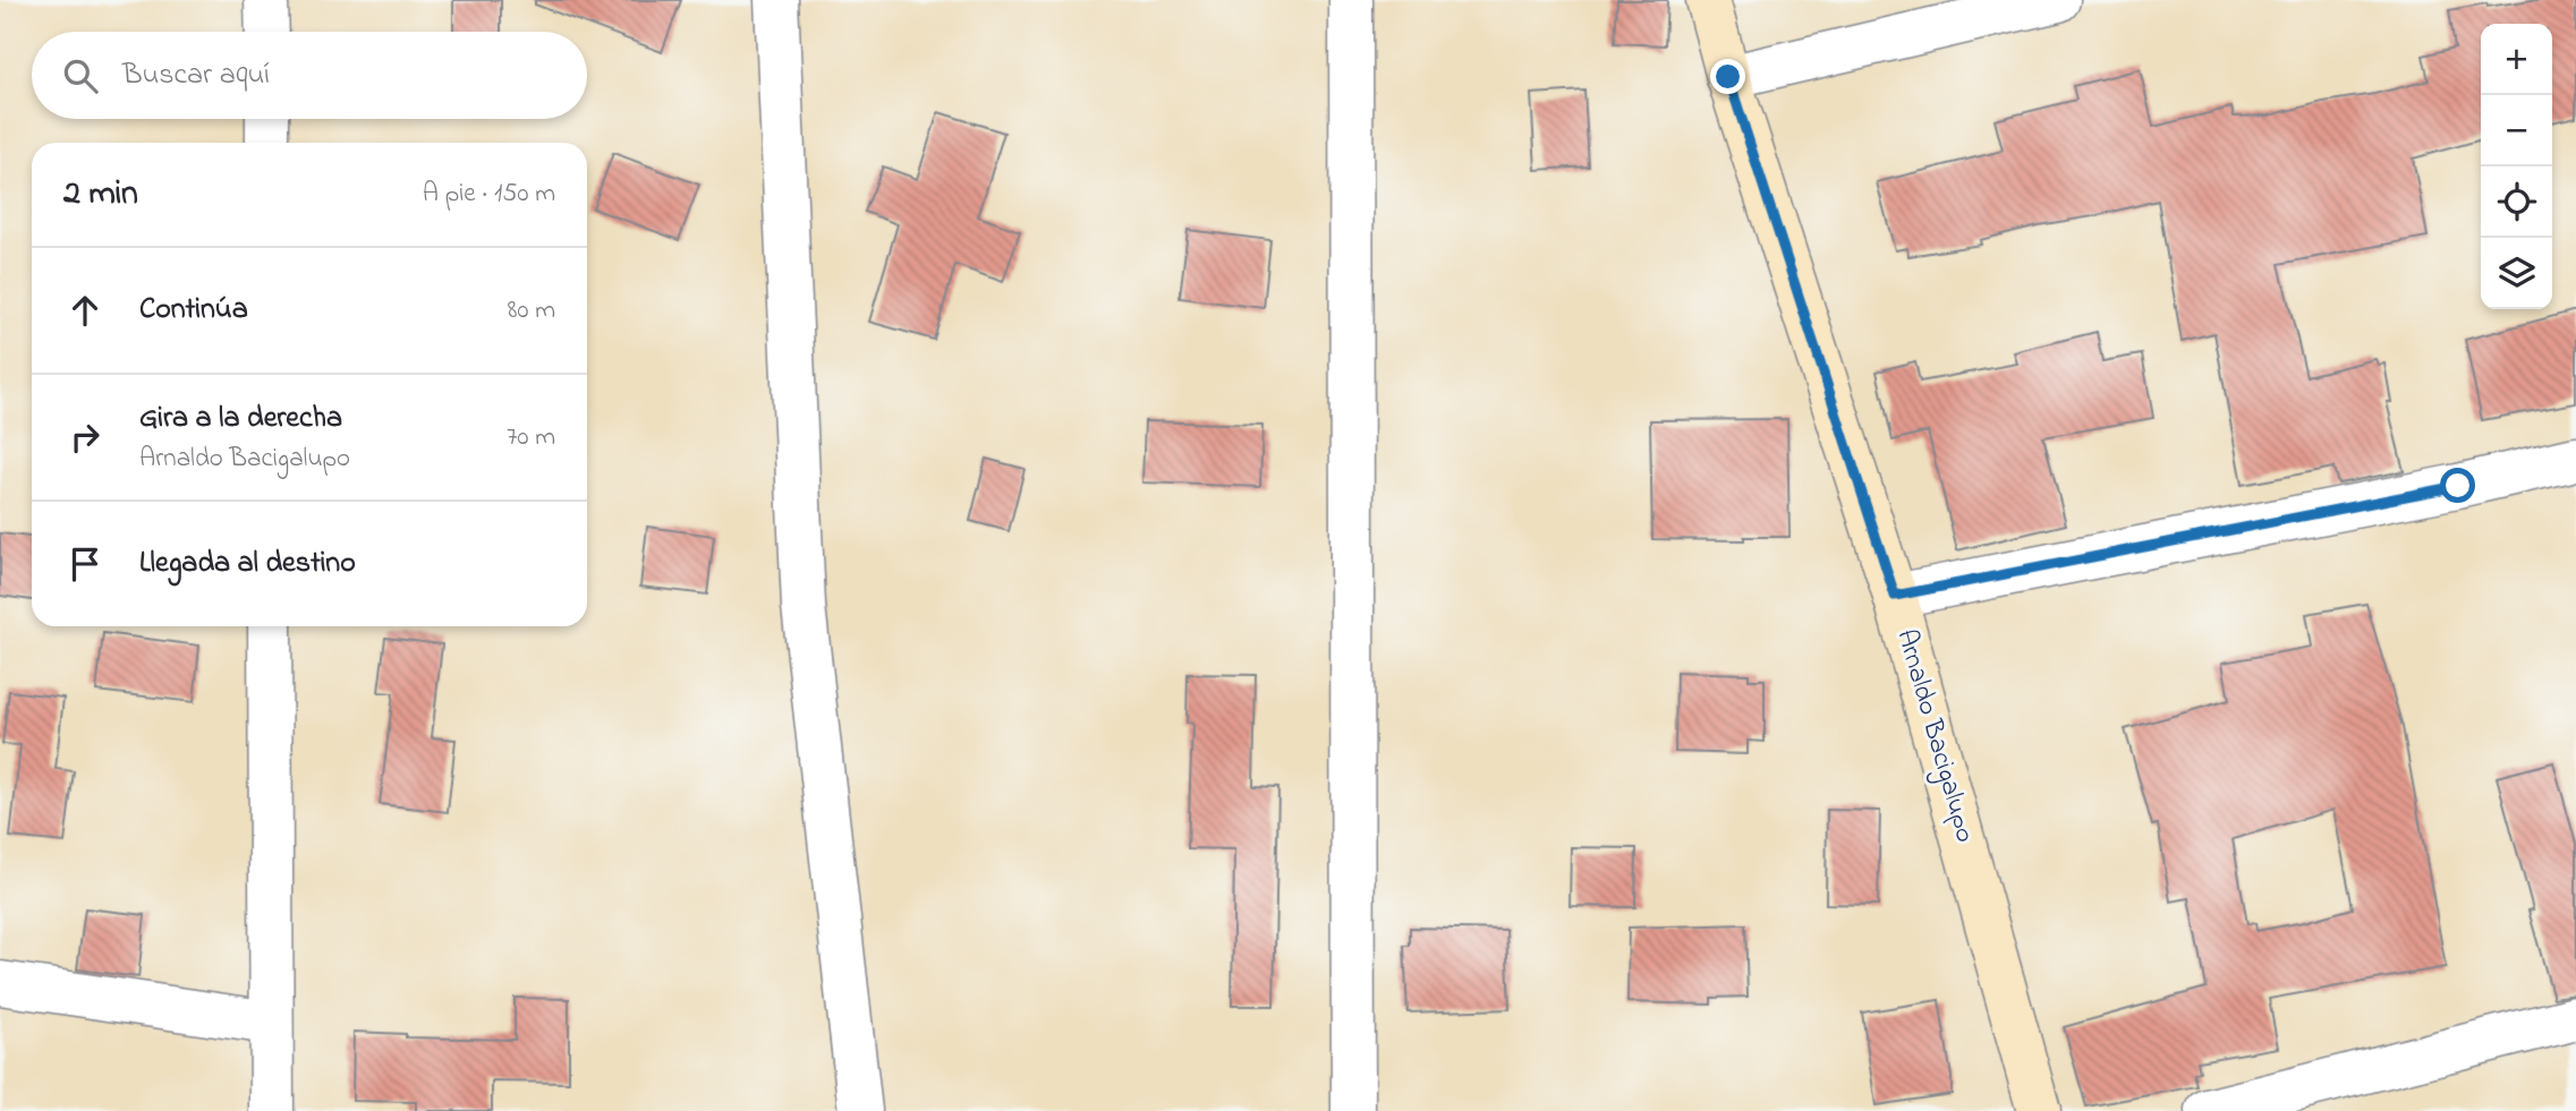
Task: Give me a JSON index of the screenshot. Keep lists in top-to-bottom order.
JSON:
{
  "streets": {
    "street": ["Arnaldo Bacigalupo"]
  },
  "page": {
    "map_buttons": ["+", "−"],
    "search": "Buscar aquí",
    "heading": ["2 min", "A pie · 150 m"],
    "list": [
      ["Continúa", "80 m"],
      ["Gira a la derecha", "Arnaldo Bacigalupo", "70 m"],
      "Llegada al destino"
    ]
  }
}
